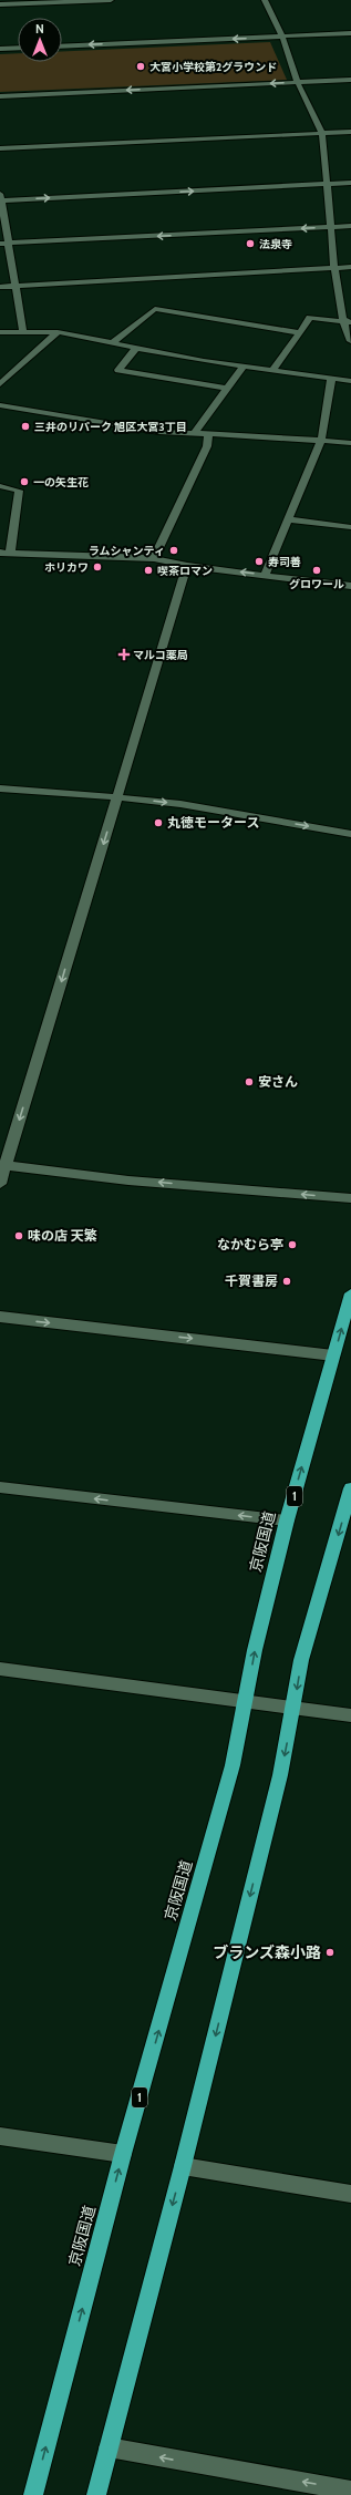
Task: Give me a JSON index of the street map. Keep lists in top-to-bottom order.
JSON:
{
  "streets": {
    "highway": ["1", "京阪国道"]
  },
  "places": {
    "other": [
      "大宮小学校第2グラウンド",
      "法泉寺",
      "三井のリパーク 旭区大宮3丁目",
      "一の矢生花",
      "ラムシャンティ",
      "寿司善",
      "ホリカワ",
      "喫茶ロマン",
      "グロワール",
      "丸徳モータース",
      "安さん",
      "味の店 天繁",
      "なかむら亭",
      "千賀書房",
      "ブランズ森小路"
    ],
    "health": ["マルコ薬局"]
  },
  "north": "top"
}
